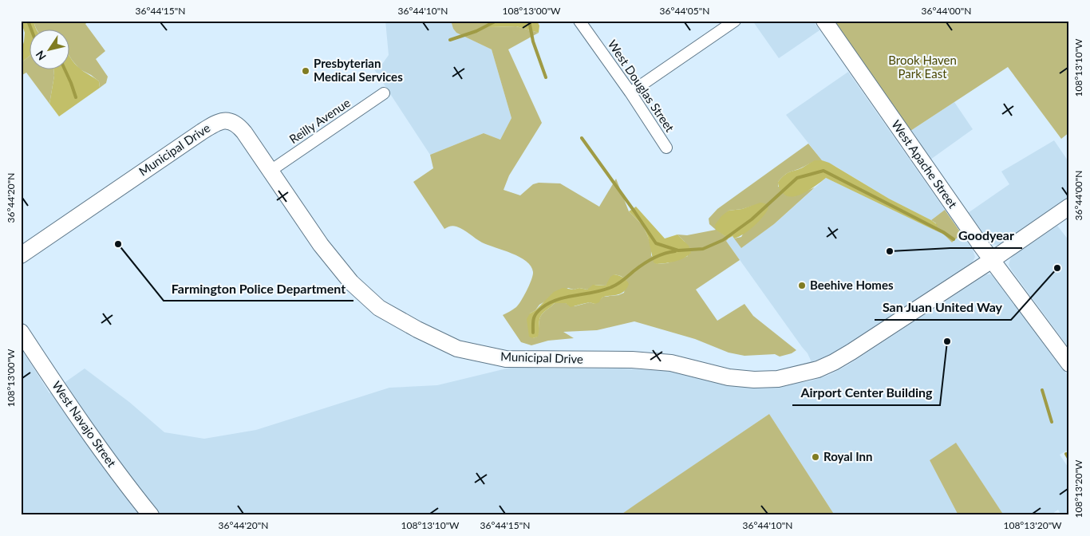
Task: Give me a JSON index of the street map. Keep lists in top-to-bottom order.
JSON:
{
  "streets": {
    "main road": ["Municipal Drive", "West Apache Street", "West Navajo Street"],
    "street": ["West Douglas Street", "Reilly Avenue"]
  },
  "crossings": [
    ["Reilly Avenue", "Municipal Drive"],
    ["Municipal Drive", "West Apache Street"]
  ],
  "parks": ["Brook Haven Park East"],
  "places": [
    "Presbyterian Medical Services",
    "Farmington Police Department",
    "Goodyear",
    "San Juan United Way",
    "Beehive Homes",
    "Airport Center Building",
    "Royal Inn"
  ],
  "north": "bottom left",
  "coordinates": [
    "36°44'15\"N",
    "36°44'10\"N",
    "108°13'00\"W",
    "36°44'05\"N",
    "36°44'00\"N",
    "108°13'10\"W",
    "36°44'20\"N",
    "108°13'20\"W"
  ]
}
